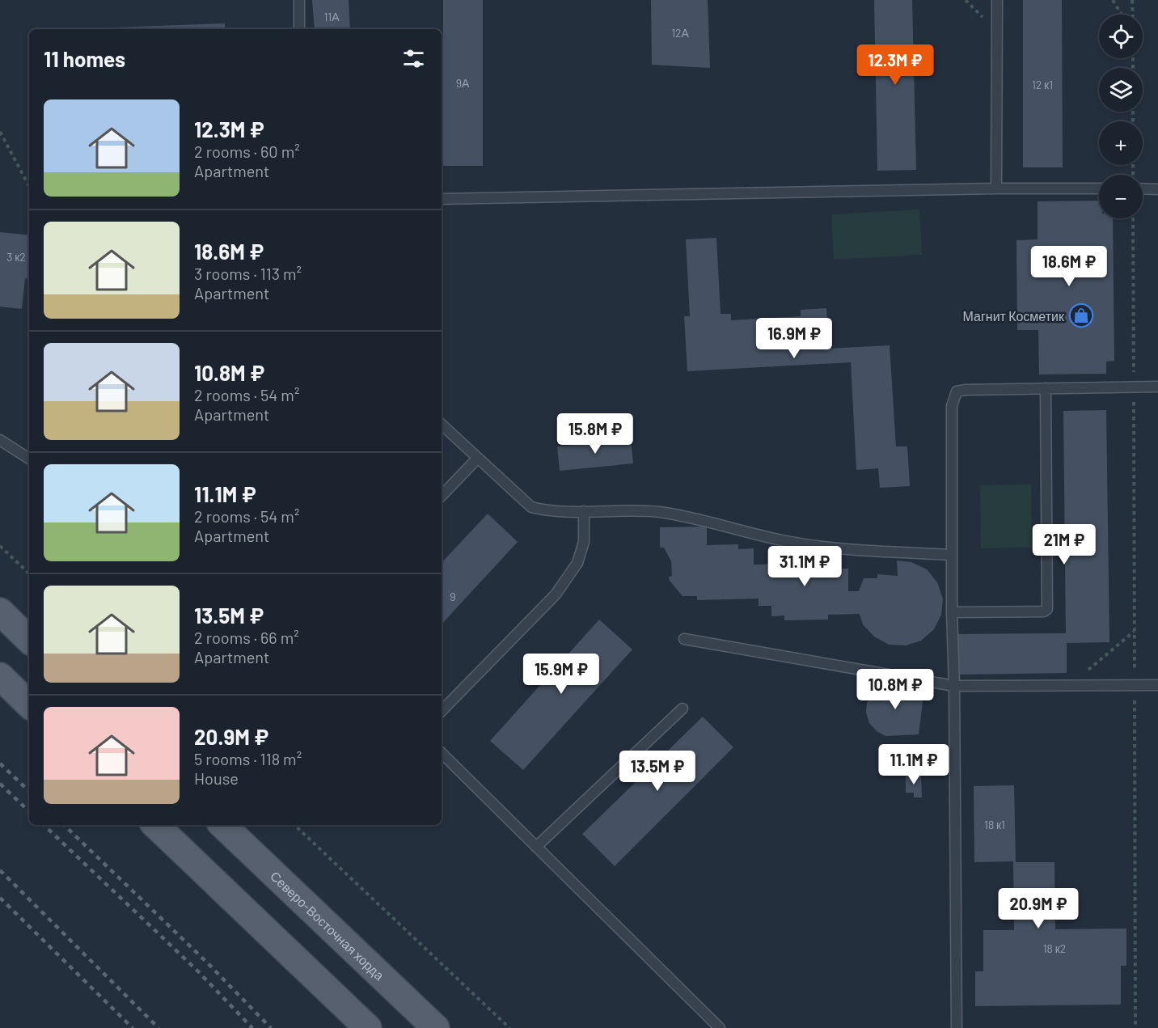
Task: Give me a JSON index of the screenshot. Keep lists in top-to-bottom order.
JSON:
{
  "streets": {
    "main road": ["Северо-Восточная хорда"]
  },
  "places": {
    "shop": ["Магнит Косметик"]
  },
  "house_numbers": [
    "11А",
    "12А",
    "9А",
    "12 к1",
    "3 к2",
    "9",
    "18 к1",
    "18 к2"
  ],
  "page": {
    "map_buttons": ["+", "−"],
    "heading": "11 homes",
    "price": [
      "12.3M ₽",
      "18.6M ₽",
      "16.9M ₽",
      "15.8M ₽",
      "21M ₽",
      "31.1M ₽",
      "15.9M ₽",
      "10.8M ₽",
      "11.1M ₽",
      "13.5M ₽",
      "20.9M ₽"
    ],
    "list": [
      {
        "name": "12.3M ₽",
        "note": "2 rooms · 60 m² · Apartment"
      },
      {
        "name": "18.6M ₽",
        "note": "3 rooms · 113 m² · Apartment"
      },
      {
        "name": "10.8M ₽",
        "note": "2 rooms · 54 m² · Apartment"
      },
      {
        "name": "11.1M ₽",
        "note": "2 rooms · 54 m² · Apartment"
      },
      {
        "name": "13.5M ₽",
        "note": "2 rooms · 66 m² · Apartment"
      },
      {
        "name": "20.9M ₽",
        "note": "5 rooms · 118 m² · House"
      }
    ]
  }
}
